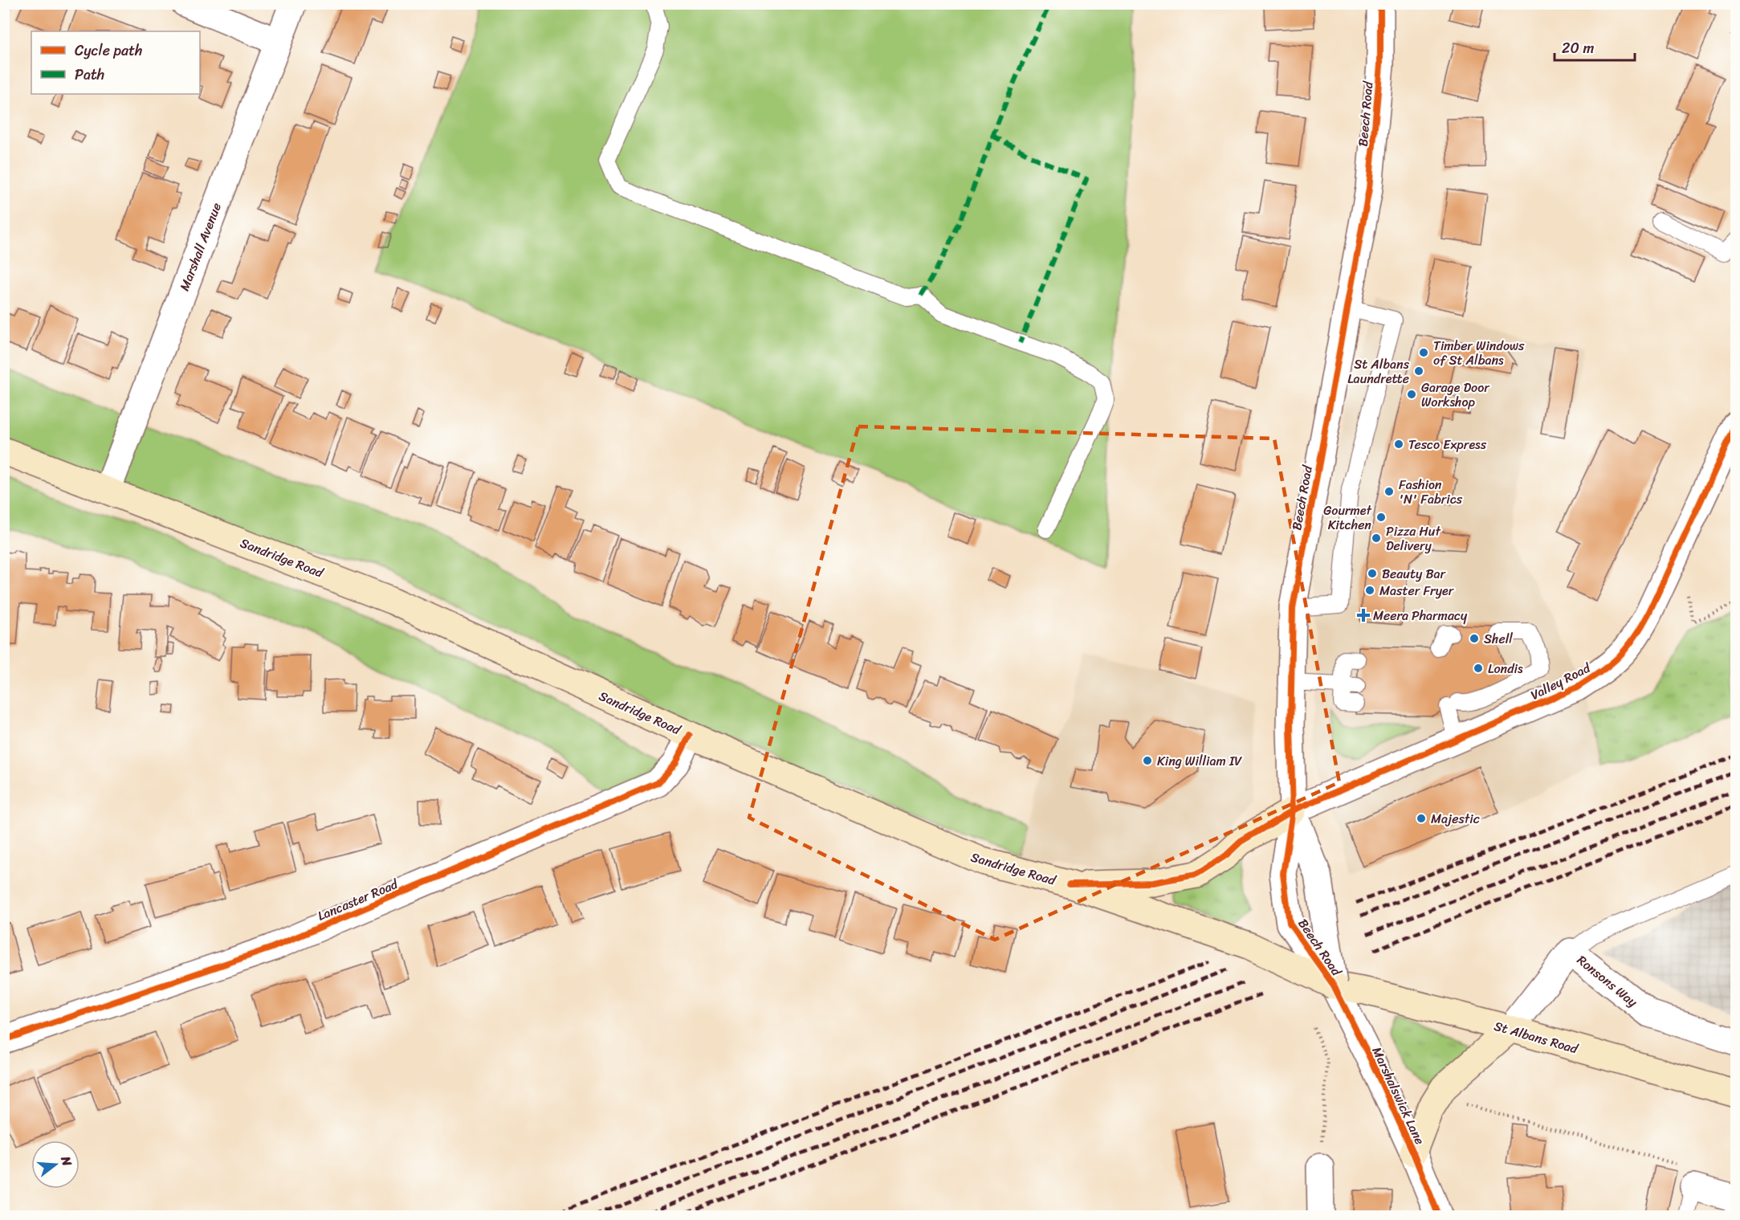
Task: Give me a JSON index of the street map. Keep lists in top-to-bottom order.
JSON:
{
  "streets": {
    "main road": ["Sandridge Road", "St Albans Road"],
    "street": [
      "Beech Road",
      "Marshall Avenue",
      "Valley Road",
      "Lancaster Road",
      "Ronsons Way",
      "Marshalswick Lane"
    ]
  },
  "crossings": [
    ["Beech Road", "Sandridge Road"],
    ["Beech Road", "Valley Road"],
    ["Beech Road", "St Albans Road"],
    ["Beech Road", "Marshalswick Lane"],
    ["Marshall Avenue", "Sandridge Road"],
    ["Sandridge Road", "Lancaster Road"],
    ["Sandridge Road", "St Albans Road"],
    ["Sandridge Road", "Marshalswick Lane"],
    ["Ronsons Way", "St Albans Road"],
    ["St Albans Road", "Marshalswick Lane"]
  ],
  "places": {
    "other": [
      "Timber Windows of St Albans",
      "St Albans Laundrette",
      "Garage Door Workshop",
      "Tesco Express",
      "Fashion 'N' Fabrics",
      "Gourmet Kitchen",
      "Pizza Hut Delivery",
      "Beauty Bar",
      "Master Fryer",
      "Shell",
      "Londis",
      "King William IV",
      "Majestic"
    ],
    "health": ["Meera Pharmacy"]
  },
  "legend": ["Cycle path", "Path"],
  "scale_bar": "20 m",
  "north": "right"
}
